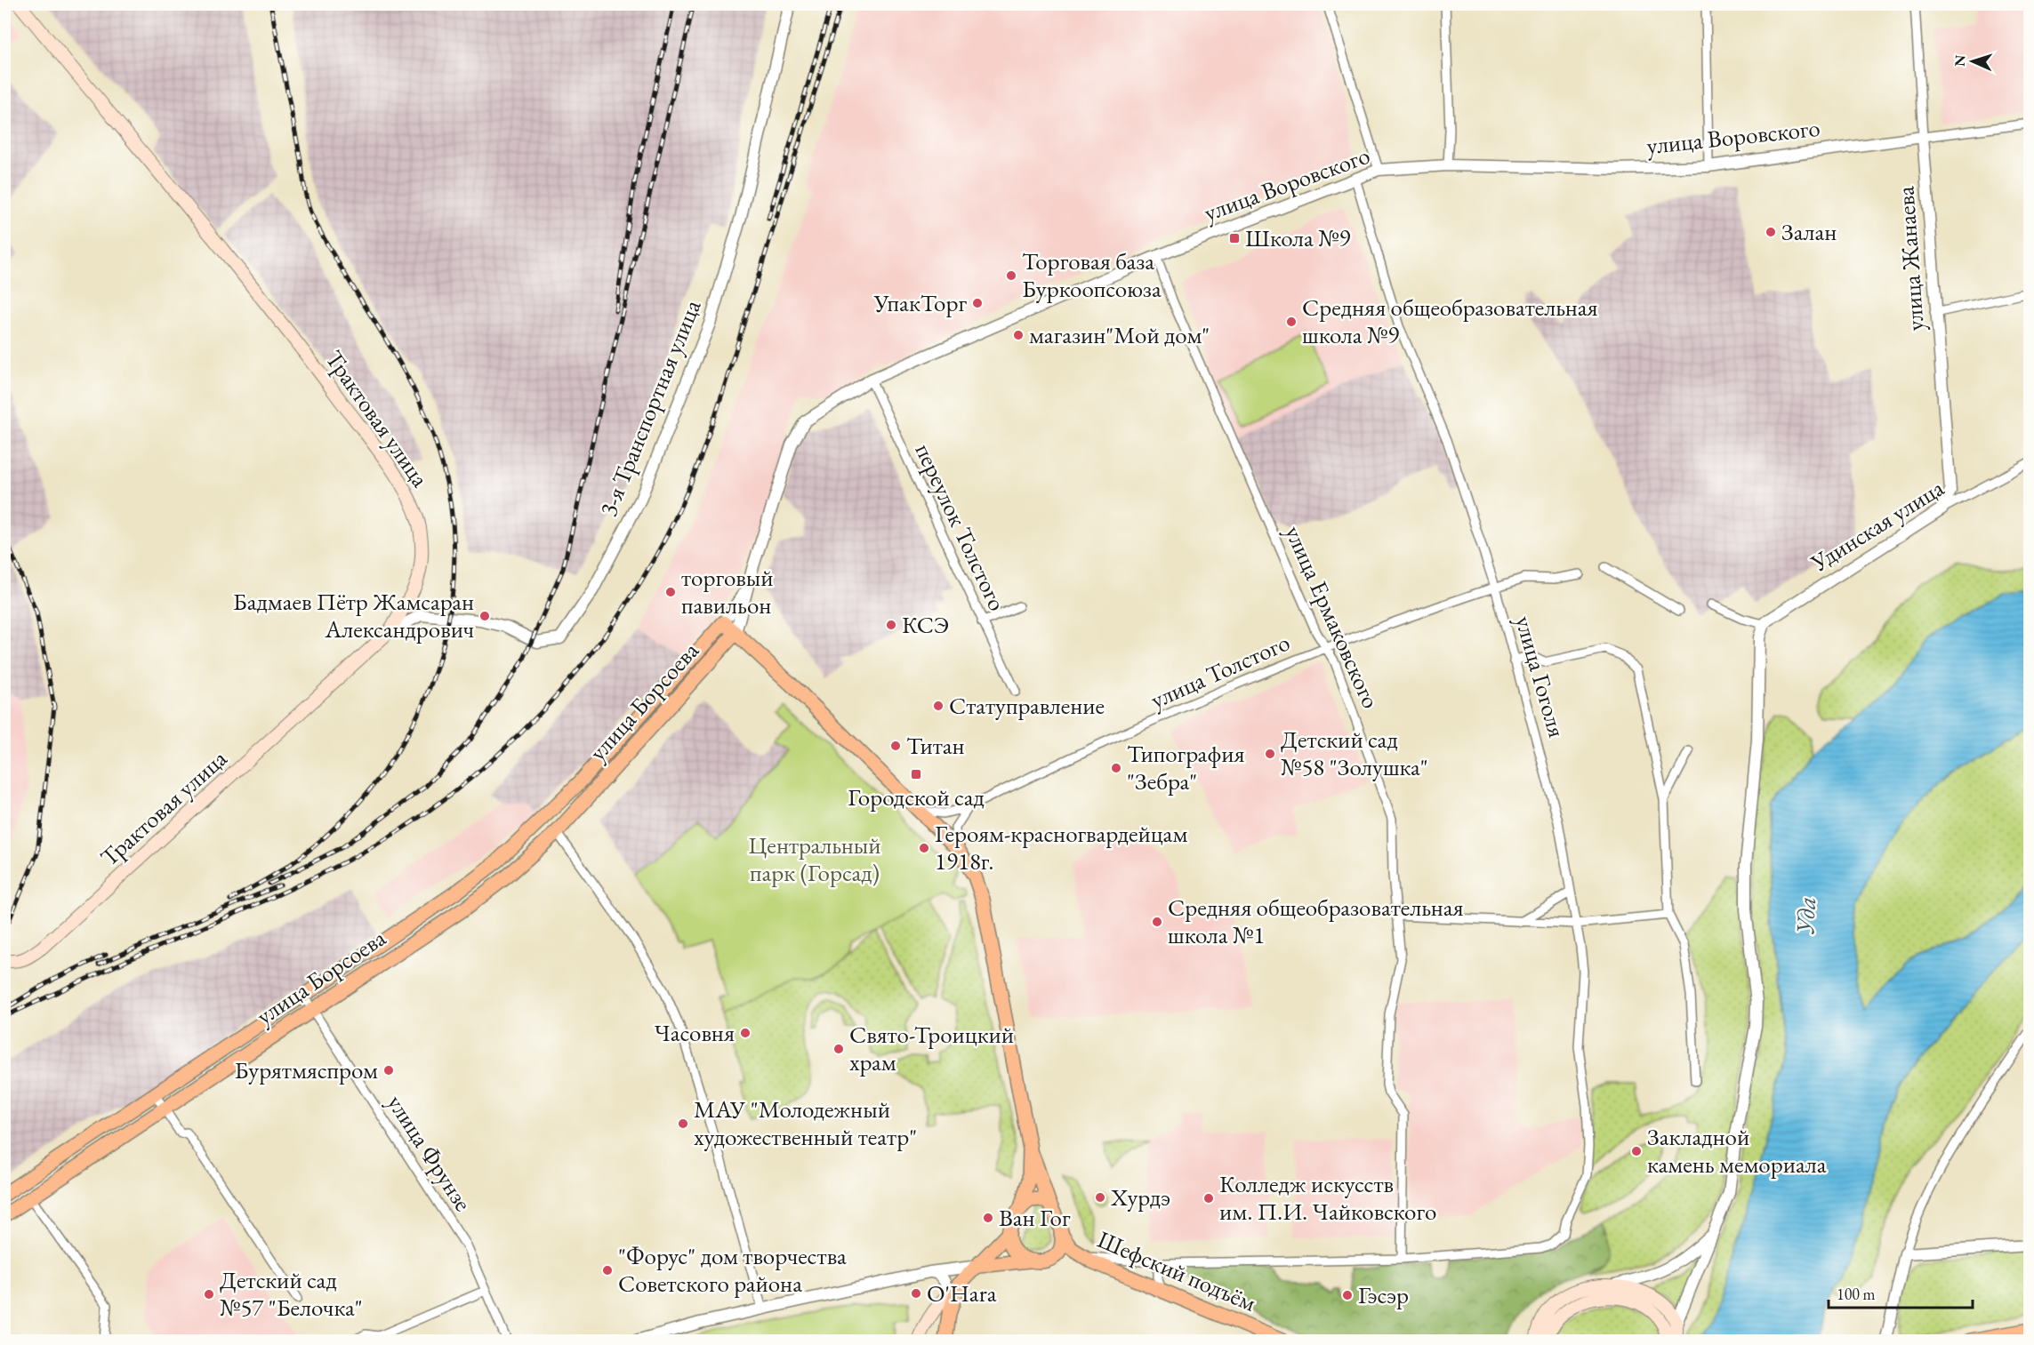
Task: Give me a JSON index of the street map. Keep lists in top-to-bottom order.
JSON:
{
  "streets": {
    "main road": ["Трактовая улица", "улица Борсоева", "Шефский подъём"],
    "street": [
      "улица Воровского",
      "улица Жанаева",
      "3-я Транспортная улица",
      "Удинская улица",
      "переулок Толстого",
      "улица Ермаковского",
      "улица Толстого",
      "улица Гоголя",
      "улица Фрунзе"
    ]
  },
  "crossings": [
    ["улица Воровского", "улица Жанаева"],
    ["улица Воровского", "переулок Толстого"],
    ["улица Воровского", "улица Ермаковского"],
    ["улица Воровского", "улица Гоголя"],
    ["улица Жанаева", "Удинская улица"],
    ["3-я Транспортная улица", "Трактовая улица"],
    ["улица Ермаковского", "улица Толстого"],
    ["улица Ермаковского", "улица Гоголя"],
    ["улица Толстого", "улица Гоголя"],
    ["улица Гоголя", "Шефский подъём"],
    ["улица Борсоева", "улица Фрунзе"]
  ],
  "water": ["Уда"],
  "parks": ["Центральный парк (Горсад)"],
  "places": {
    "other": [
      "Залан",
      "Торговая база Буркоопсоюза",
      "УпакТорг",
      "Средняя общеобразовательная школа №9",
      "магазин\"Мой дом\"",
      "торговый павильон",
      "Бадмаев Пётр Жамсаран Александрович",
      "КСЭ",
      "Статуправление",
      "Титан",
      "Детский сад №58 \"Золушка\"",
      "Типография \"Зебра\"",
      "Героям-красногвардейцам 1918г.",
      "Средняя общеобразовательная школа №1",
      "Часовня",
      "Свято-Троицкий храм",
      "Бурятмяспром",
      "МАУ \"Молодежный художественный театр\"",
      "Закладной камень мемориала",
      "Хурдэ",
      "Колледж искусств им. П.И. Чайковского",
      "Ван Гог",
      "\"Форус\" дом творчества Советского района",
      "O'Hara",
      "Детский сад №57 \"Белочка\"",
      "Гэсэр"
    ],
    "transit": ["Школа №9", "Городской сад"]
  },
  "scale_bar": "100 m",
  "north": "left"
}
